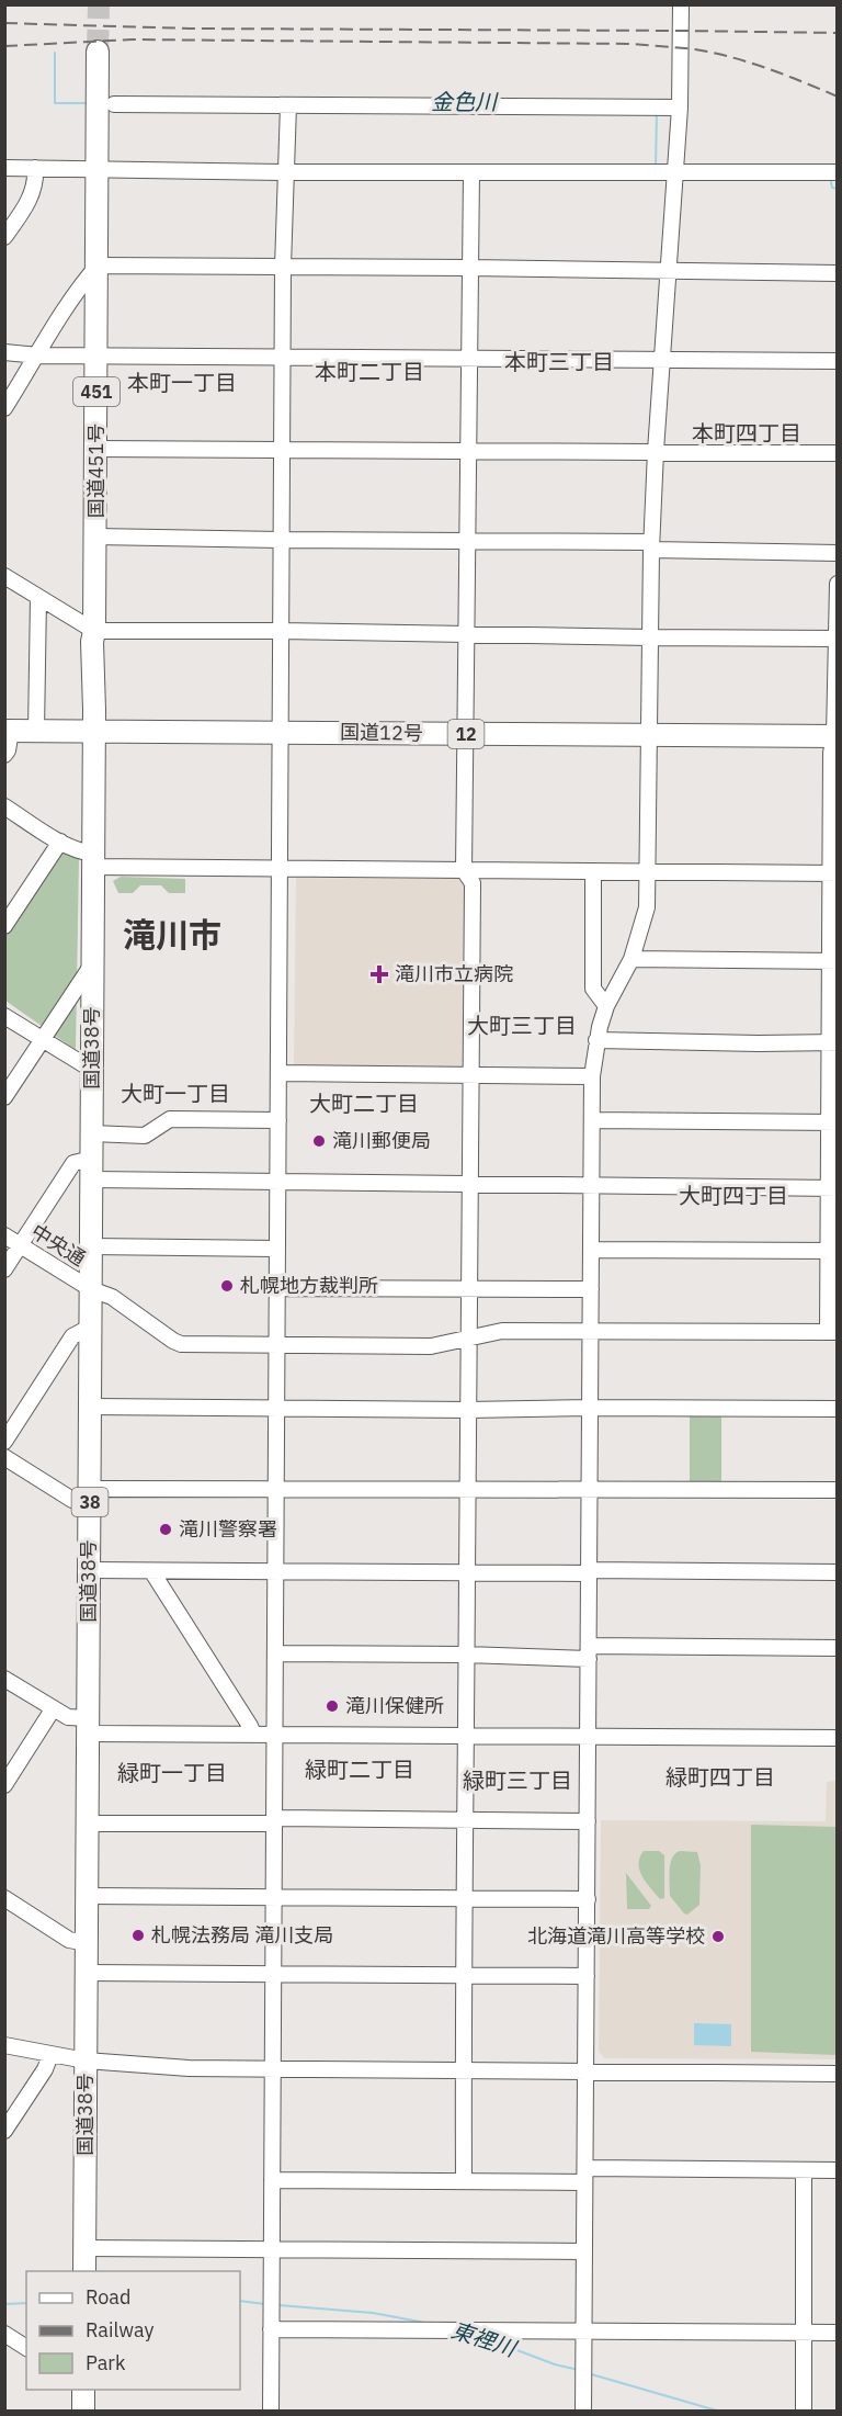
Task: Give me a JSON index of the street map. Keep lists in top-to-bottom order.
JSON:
{
  "streets": {
    "highway": [
      "451",
      "国道451号",
      "国道12号",
      "12",
      "国道38号",
      "38"
    ],
    "street": ["中央通"]
  },
  "crossings": [
    ["国道451号", "国道12号"],
    ["国道451号", "国道38号"],
    ["国道12号", "国道38号"],
    ["国道38号", "中央通"]
  ],
  "districts": [
    "本町三丁目",
    "本町二丁目",
    "本町一丁目",
    "本町四丁目",
    "滝川市",
    "大町三丁目",
    "大町一丁目",
    "大町二丁目",
    "大町四丁目",
    "緑町二丁目",
    "緑町一丁目",
    "緑町四丁目",
    "緑町三丁目"
  ],
  "water": ["金色川", "東裡川"],
  "places": {
    "health": ["滝川市立病院"],
    "other": [
      "滝川郵便局",
      "札幌地方裁判所",
      "滝川警察署",
      "滝川保健所",
      "札幌法務局 滝川支局",
      "北海道滝川高等学校"
    ]
  },
  "legend": ["Road", "Railway", "Park"]
}
